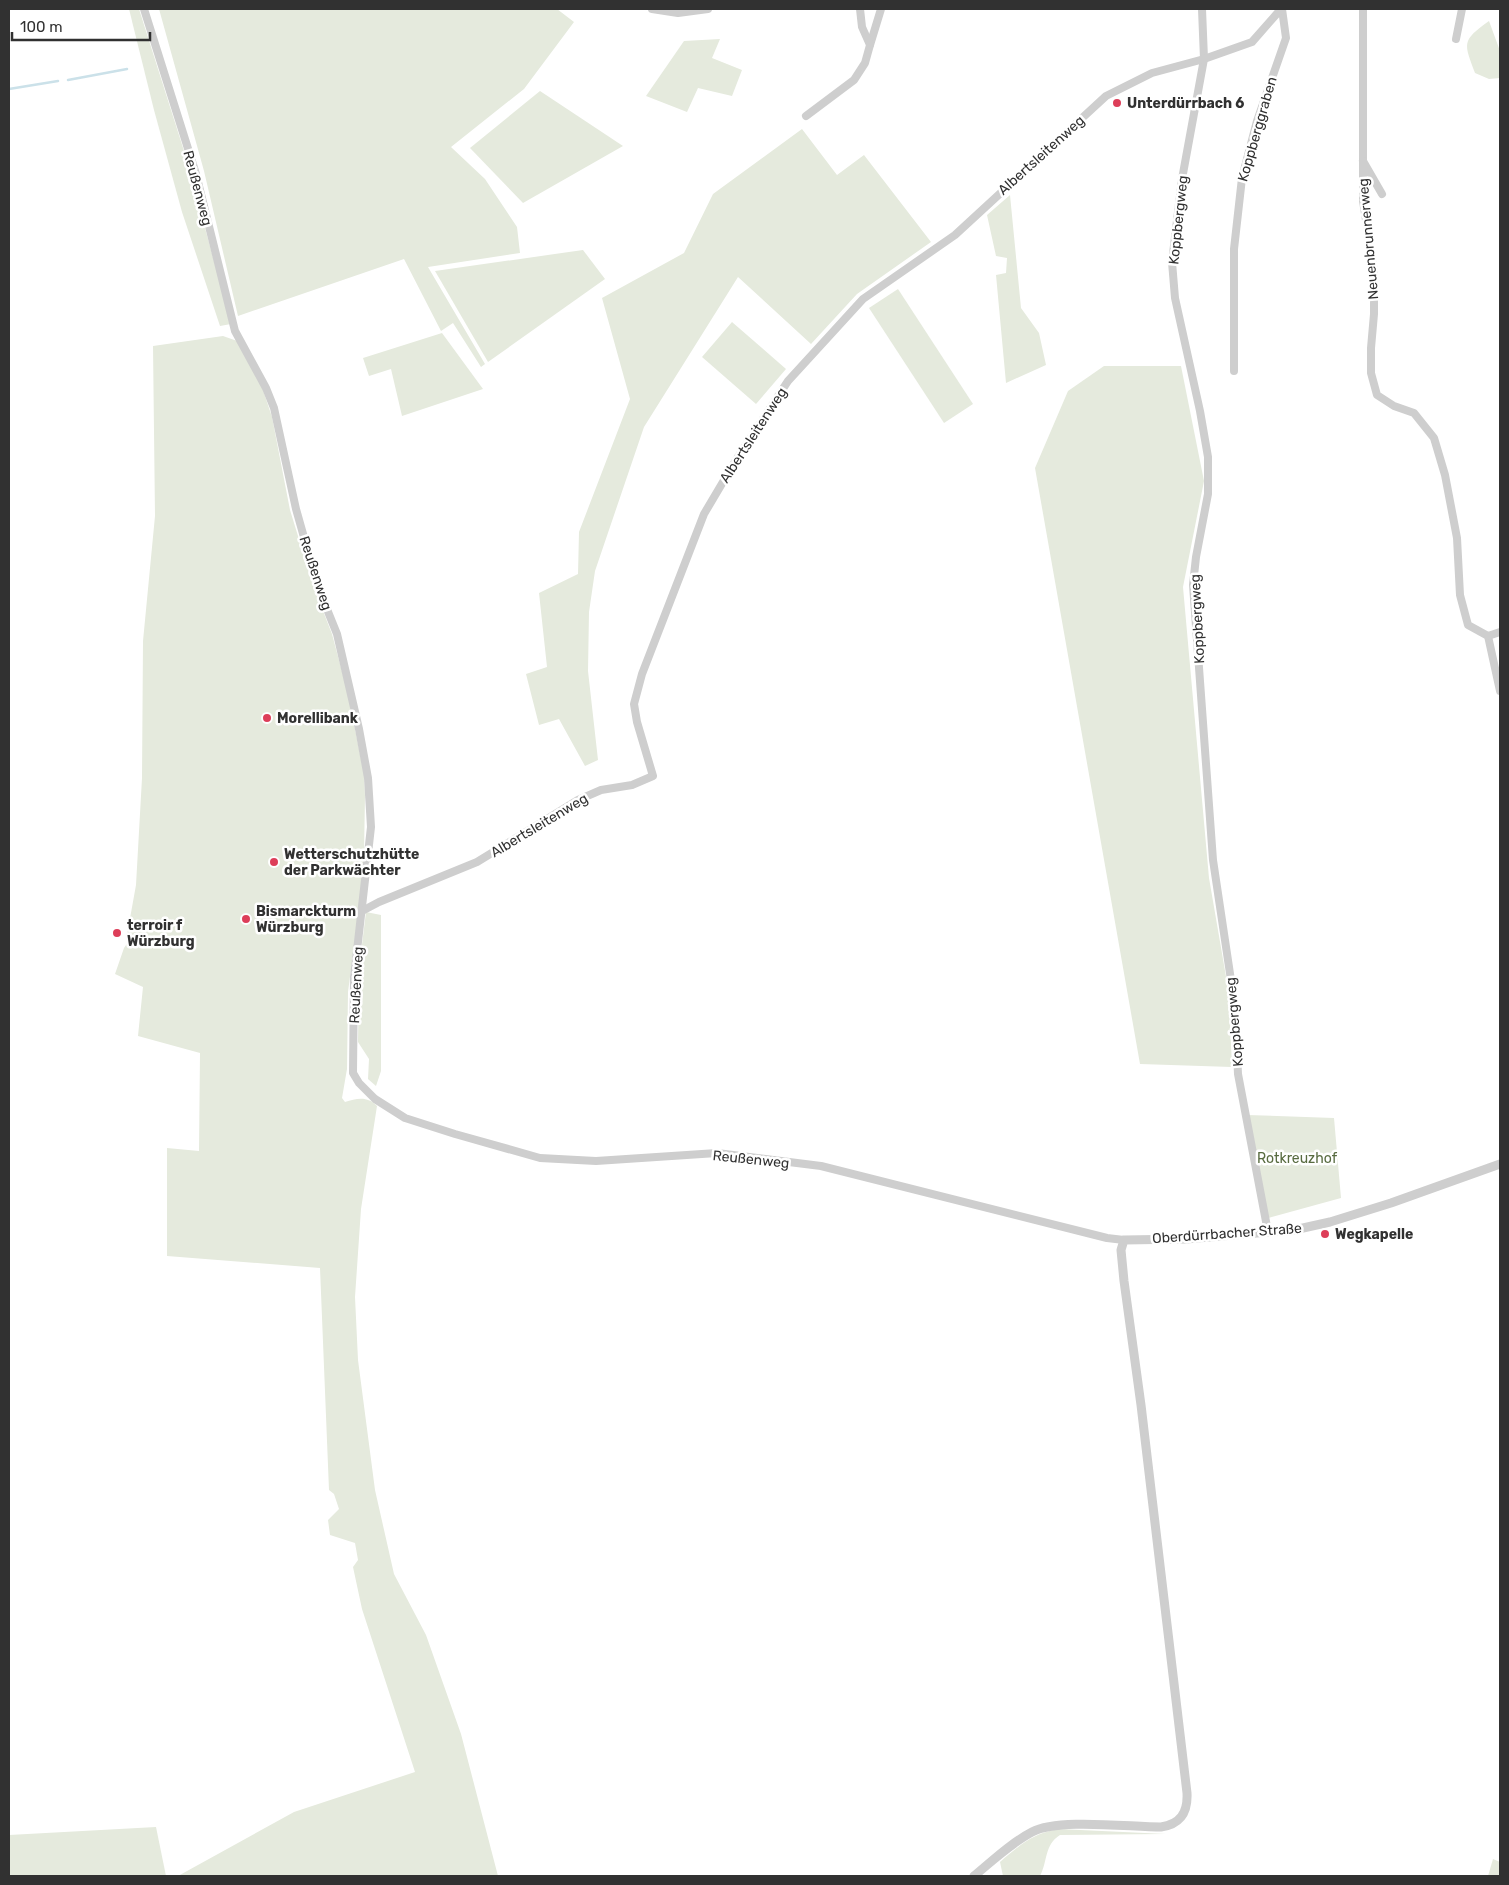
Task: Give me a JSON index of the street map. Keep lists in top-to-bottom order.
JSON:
{
  "streets": {
    "street": [
      "Koppberggraben",
      "Albertsleitenweg",
      "Reußenweg",
      "Koppbergweg",
      "Neuenbrunnerweg",
      "Oberdürrbacher Straße"
    ]
  },
  "crossings": [
    ["Koppberggraben", "Albertsleitenweg"],
    ["Albertsleitenweg", "Reußenweg"],
    ["Albertsleitenweg", "Koppbergweg"],
    ["Reußenweg", "Oberdürrbacher Straße"],
    ["Koppbergweg", "Oberdürrbacher Straße"]
  ],
  "parks": ["Rotkreuzhof"],
  "places": [
    "Unterdürrbach 6",
    "Morellibank",
    "Wetterschutzhütte der Parkwächter",
    "Bismarckturm Würzburg",
    "terroir f Würzburg",
    "Wegkapelle"
  ],
  "scale_bar": "100 m"
}
